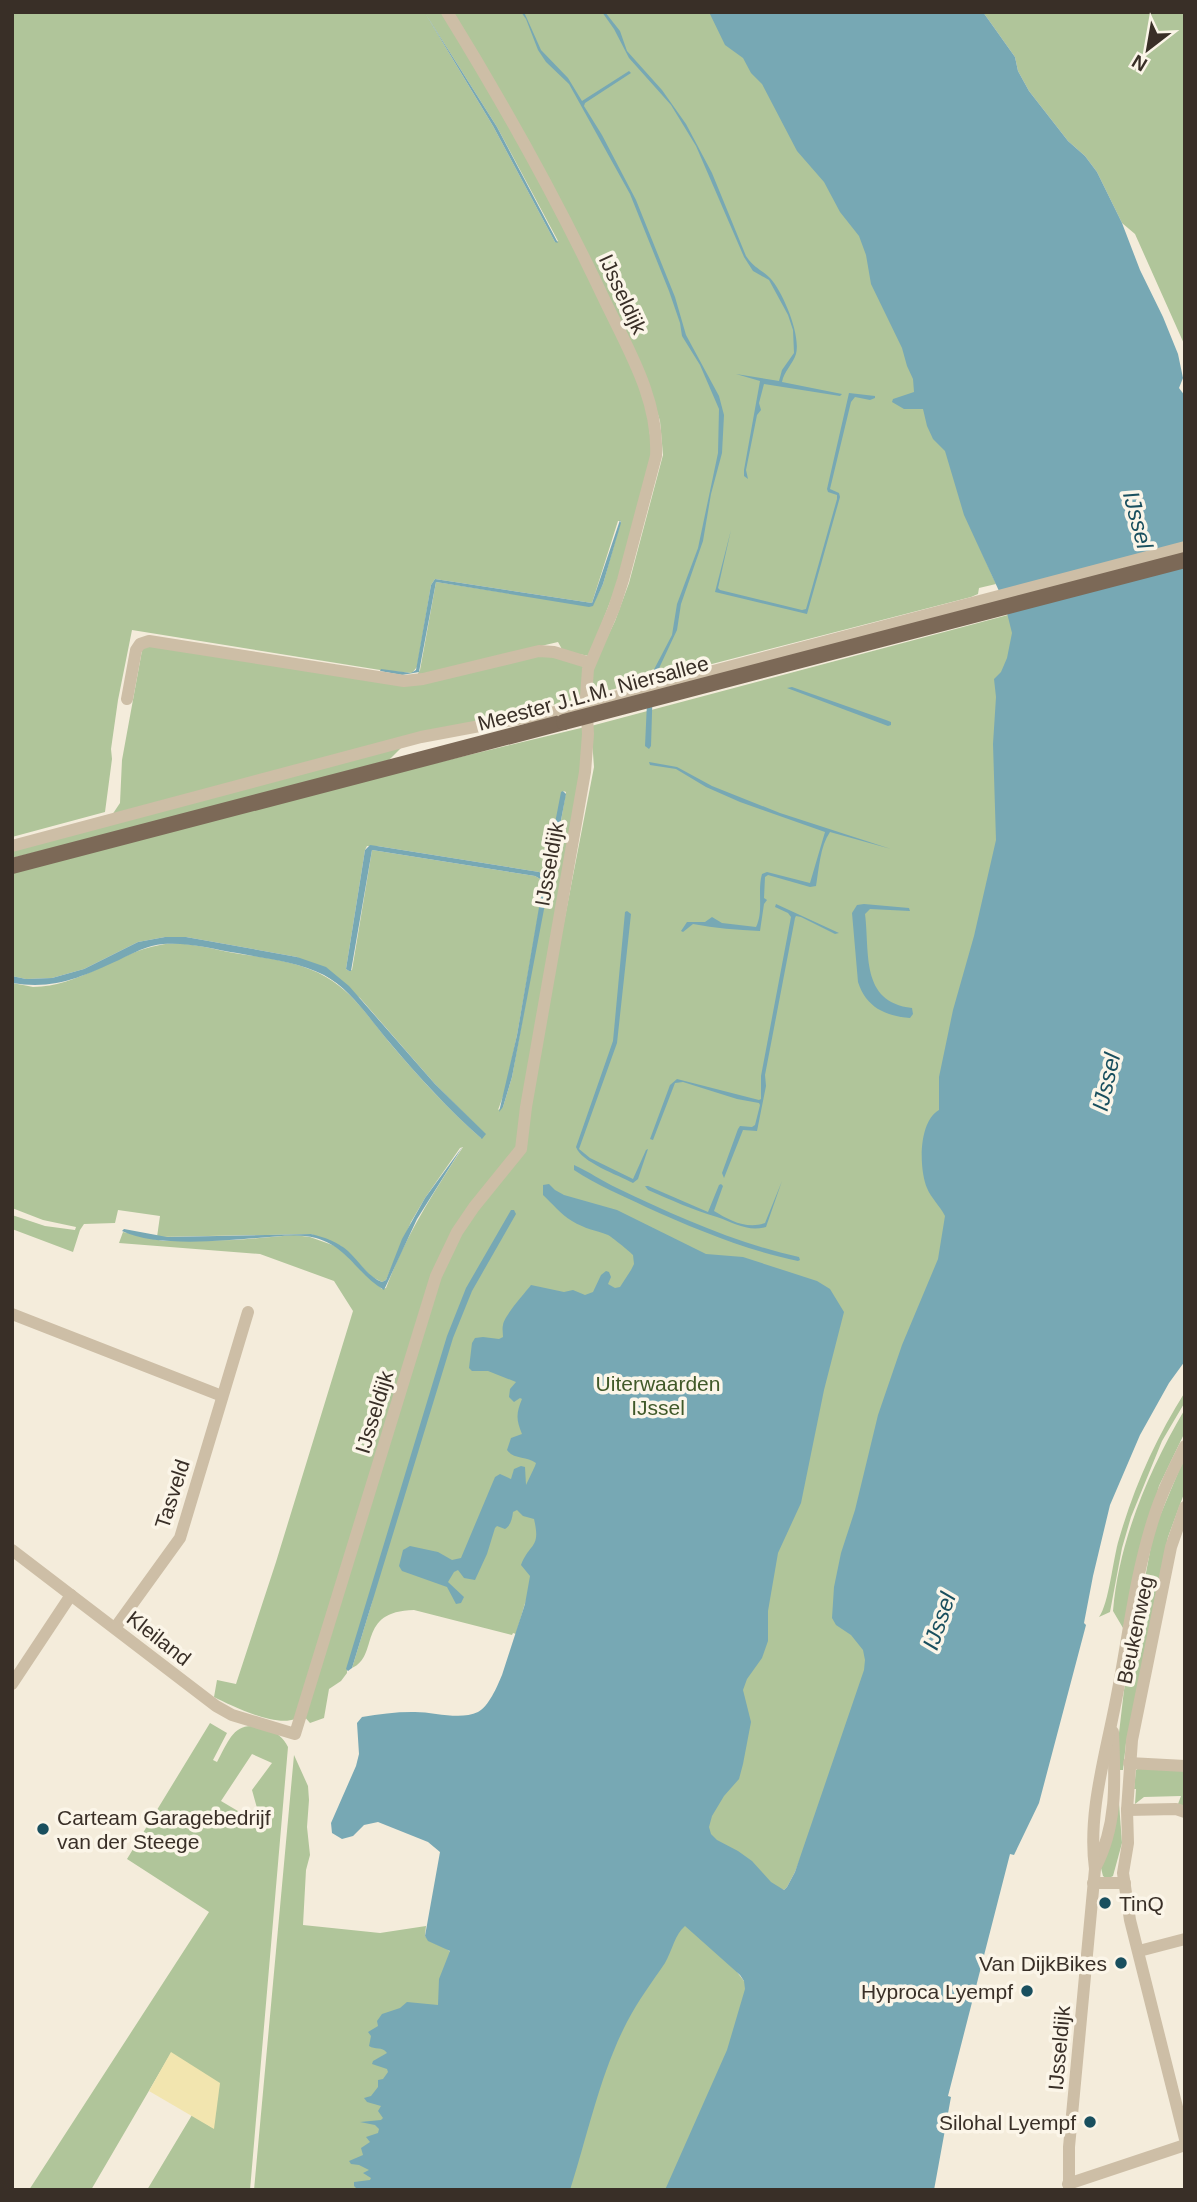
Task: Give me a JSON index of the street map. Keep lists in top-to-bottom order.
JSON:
{
  "streets": {
    "main road": ["Meester J.L.M. Niersallee"],
    "street": [
      "IJsseldijk",
      "Tasveld",
      "Beukenweg",
      "Kleiland"
    ]
  },
  "crossings": [
    ["IJsseldijk", "Kleiland"],
    ["Tasveld", "Kleiland"]
  ],
  "water": ["IJssel"],
  "parks": ["Uiterwaarden IJssel"],
  "places": [
    "Carteam Garagebedrijf van der Steege",
    "TinQ",
    "Van DijkBikes",
    "Hyproca Lyempf",
    "Silohal Lyempf"
  ],
  "north": "bottom left"
}
